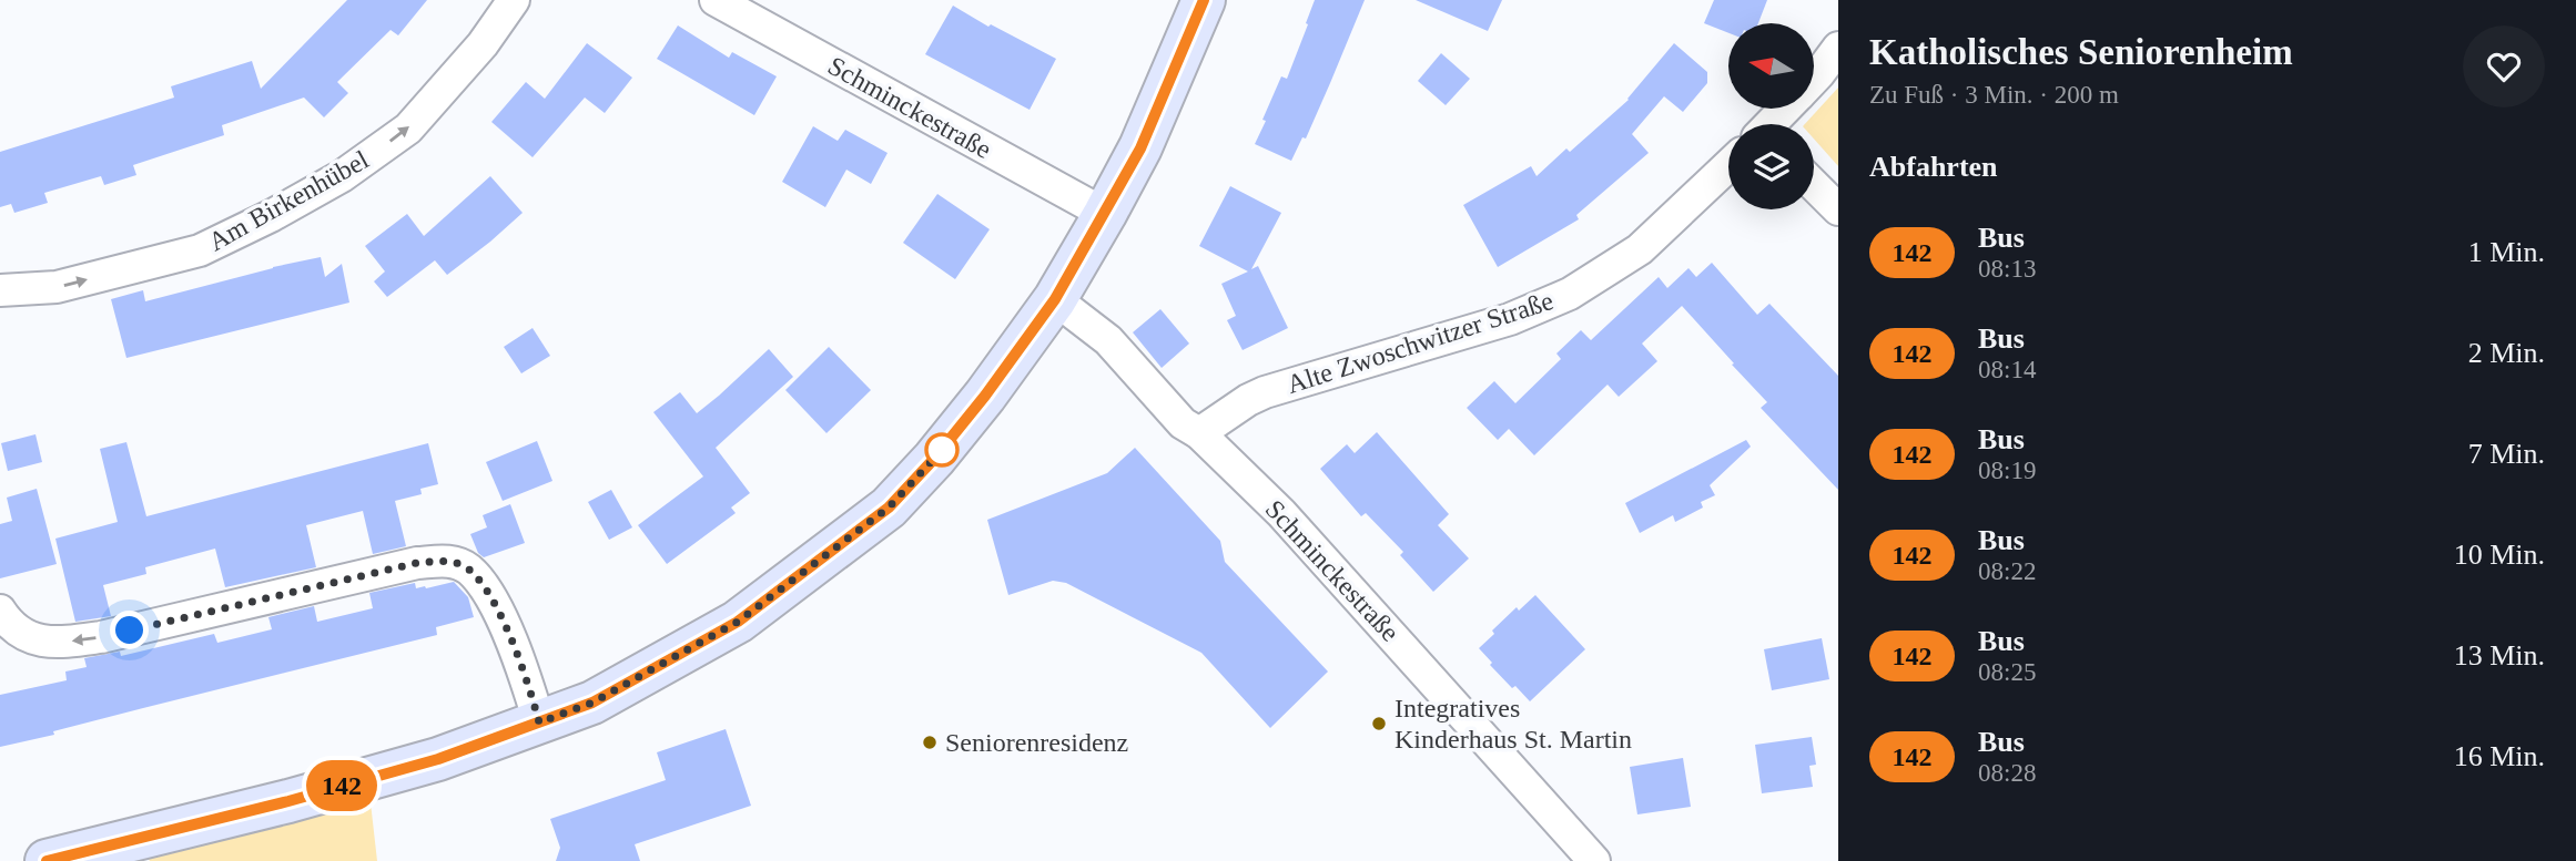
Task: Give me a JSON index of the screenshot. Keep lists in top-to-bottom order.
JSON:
{
  "streets": {
    "street": ["Schminckestraße", "Am Birkenhübel", "Alte Zwoschwitzer Straße"]
  },
  "crossings": [
    ["Schminckestraße", "Alte Zwoschwitzer Straße"]
  ],
  "one_way": ["Am Birkenhübel"],
  "places": ["Integratives Kinderhaus St. Martin", "Seniorenresidenz"],
  "lines": ["bus line 142"],
  "north": "left",
  "page": {
    "on_map": "142",
    "heading": [
      ["Katholisches Seniorenheim", "Zu Fuß · 3 Min. · 200 m"],
      "Abfahrten"
    ],
    "list": [
      {
        "mark": "142",
        "name": "Bus",
        "note": "08:13",
        "value": "1 Min."
      },
      {
        "mark": "142",
        "name": "Bus",
        "note": "08:14",
        "value": "2 Min."
      },
      {
        "mark": "142",
        "name": "Bus",
        "note": "08:19",
        "value": "7 Min."
      },
      {
        "mark": "142",
        "name": "Bus",
        "note": "08:22",
        "value": "10 Min."
      },
      {
        "mark": "142",
        "name": "Bus",
        "note": "08:25",
        "value": "13 Min."
      },
      {
        "mark": "142",
        "name": "Bus",
        "note": "08:28",
        "value": "16 Min."
      }
    ]
  }
}
